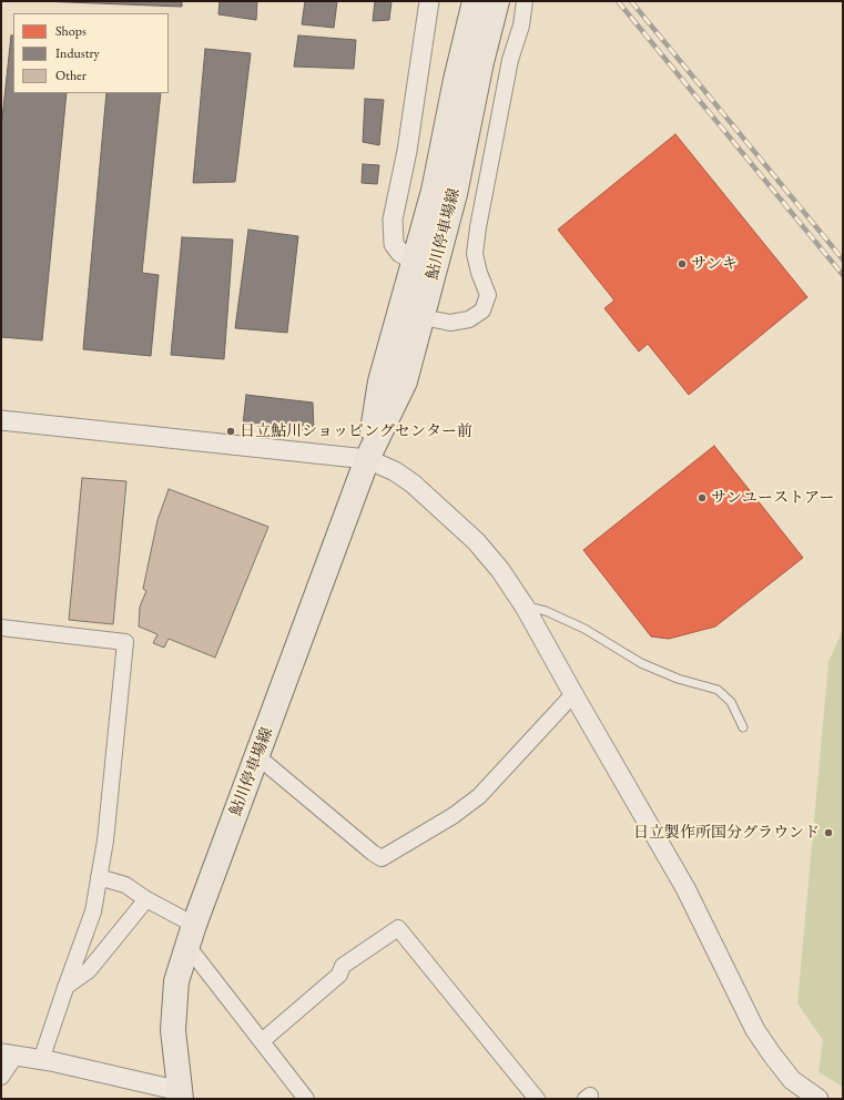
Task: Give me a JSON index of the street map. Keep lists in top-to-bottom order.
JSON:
{
  "streets": {
    "main road": ["鮎川停車場線"]
  },
  "places": [
    "サンキ",
    "日立鮎川ショッピングセンター前",
    "サンユーストアー",
    "日立製作所国分グラウンド"
  ],
  "legend": ["Shops", "Industry", "Other"]
}
